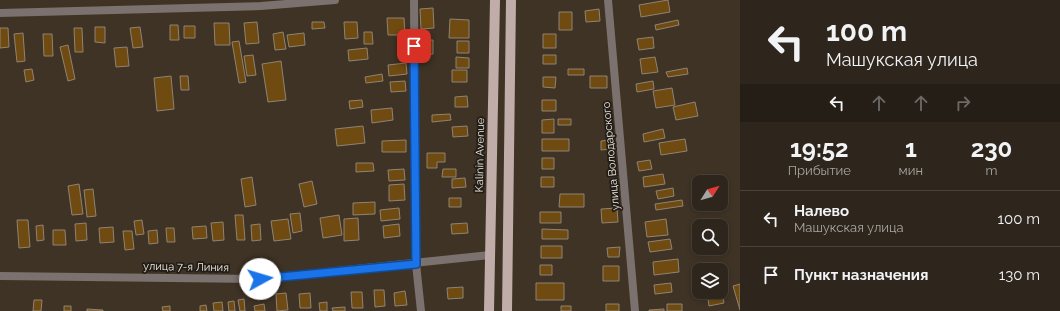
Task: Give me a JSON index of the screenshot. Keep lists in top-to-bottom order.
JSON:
{
  "streets": {
    "main road": ["Kalinin Avenue"],
    "street": ["улица Володарского", "улица 7-я Линия"]
  },
  "crossings": [
    ["Kalinin Avenue", "улица 7-я Линия"]
  ],
  "north": "top right",
  "page": {
    "turn": ["100 m", "Машукская улица"],
    "eta": [
      "19:52",
      "Прибытие",
      "1",
      "мин",
      "230",
      "m"
    ],
    "list": [
      {
        "name": "Налево",
        "note": "Машукская улица",
        "value": "100 m"
      },
      {
        "name": "Пункт назначения",
        "value": "130 m"
      }
    ]
  }
}
